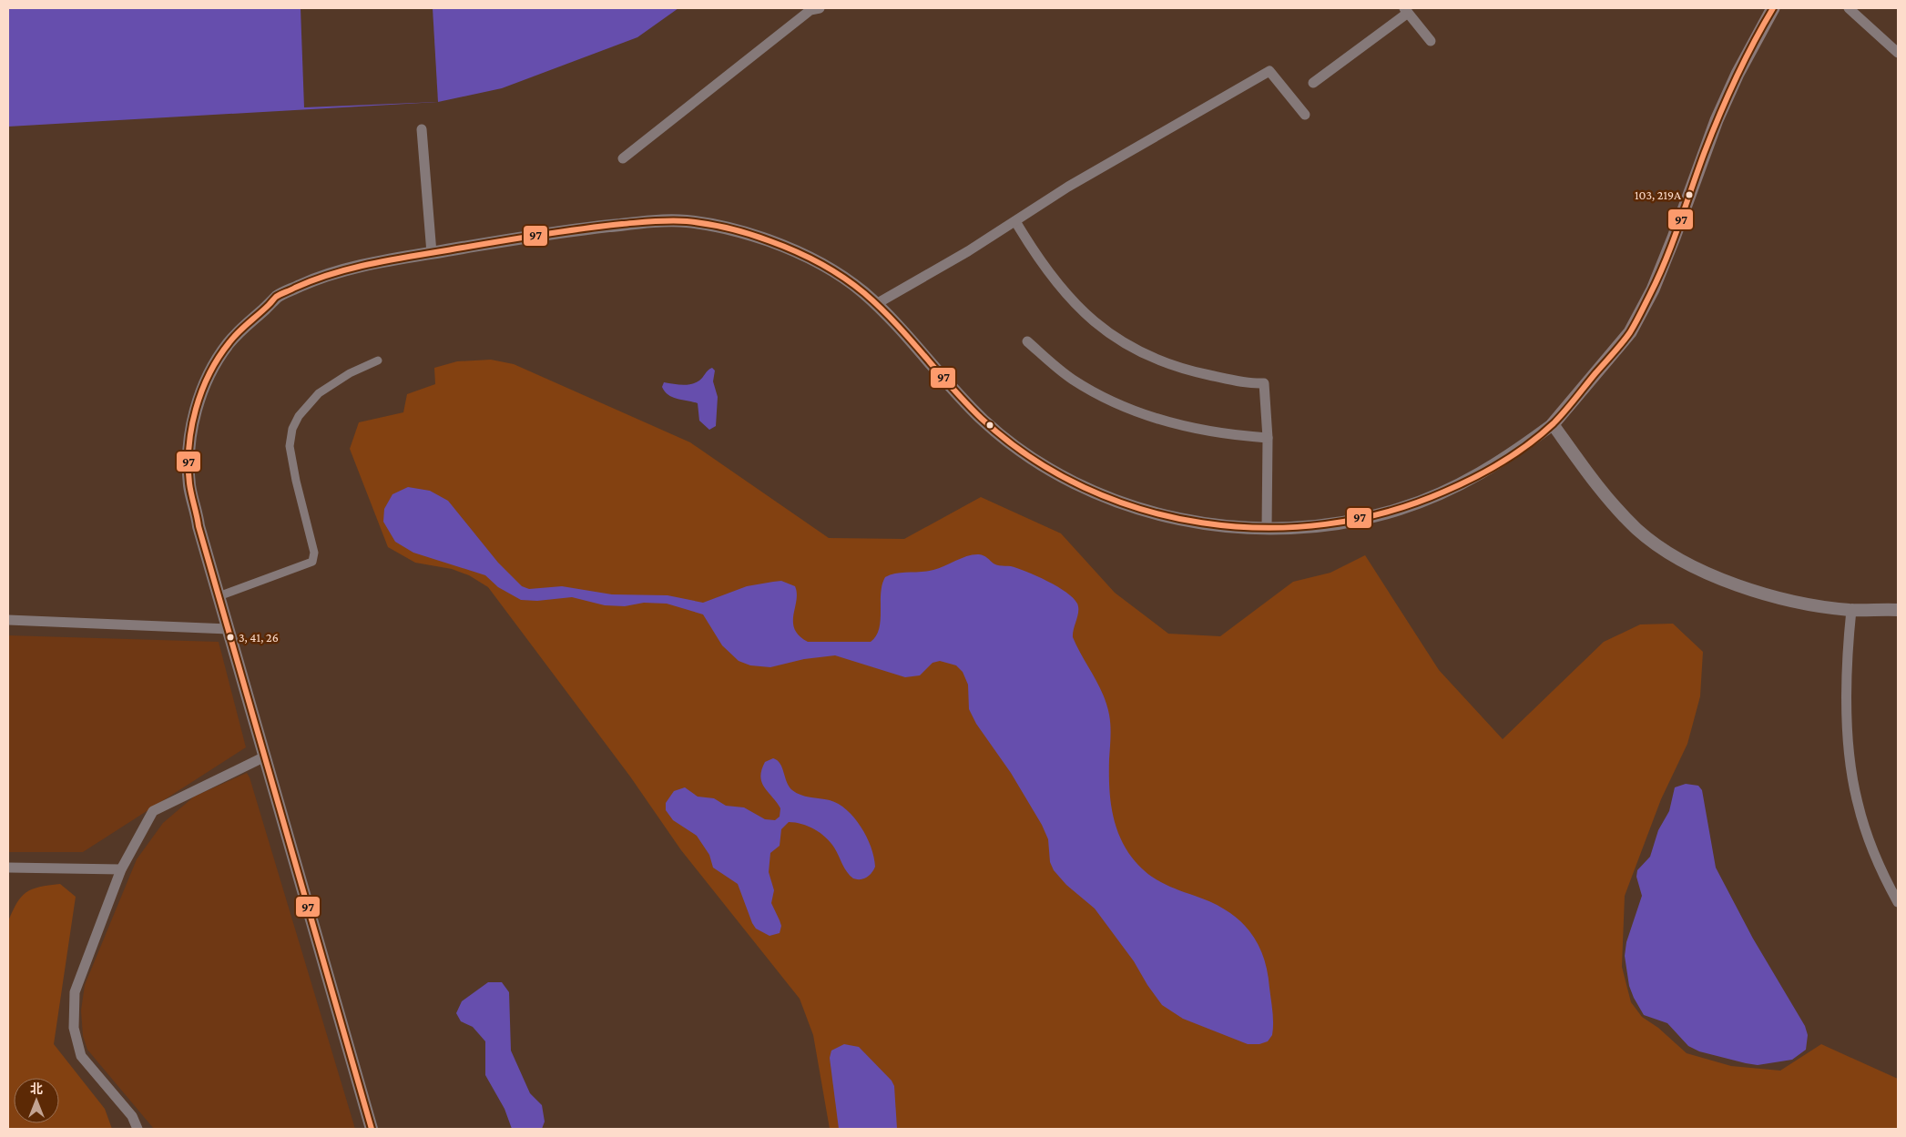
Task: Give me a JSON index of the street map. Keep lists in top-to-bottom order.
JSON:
{
  "places": ["103, 219A", "3, 41, 26"],
  "lines": ["transit line 97"],
  "north": "top"
}
